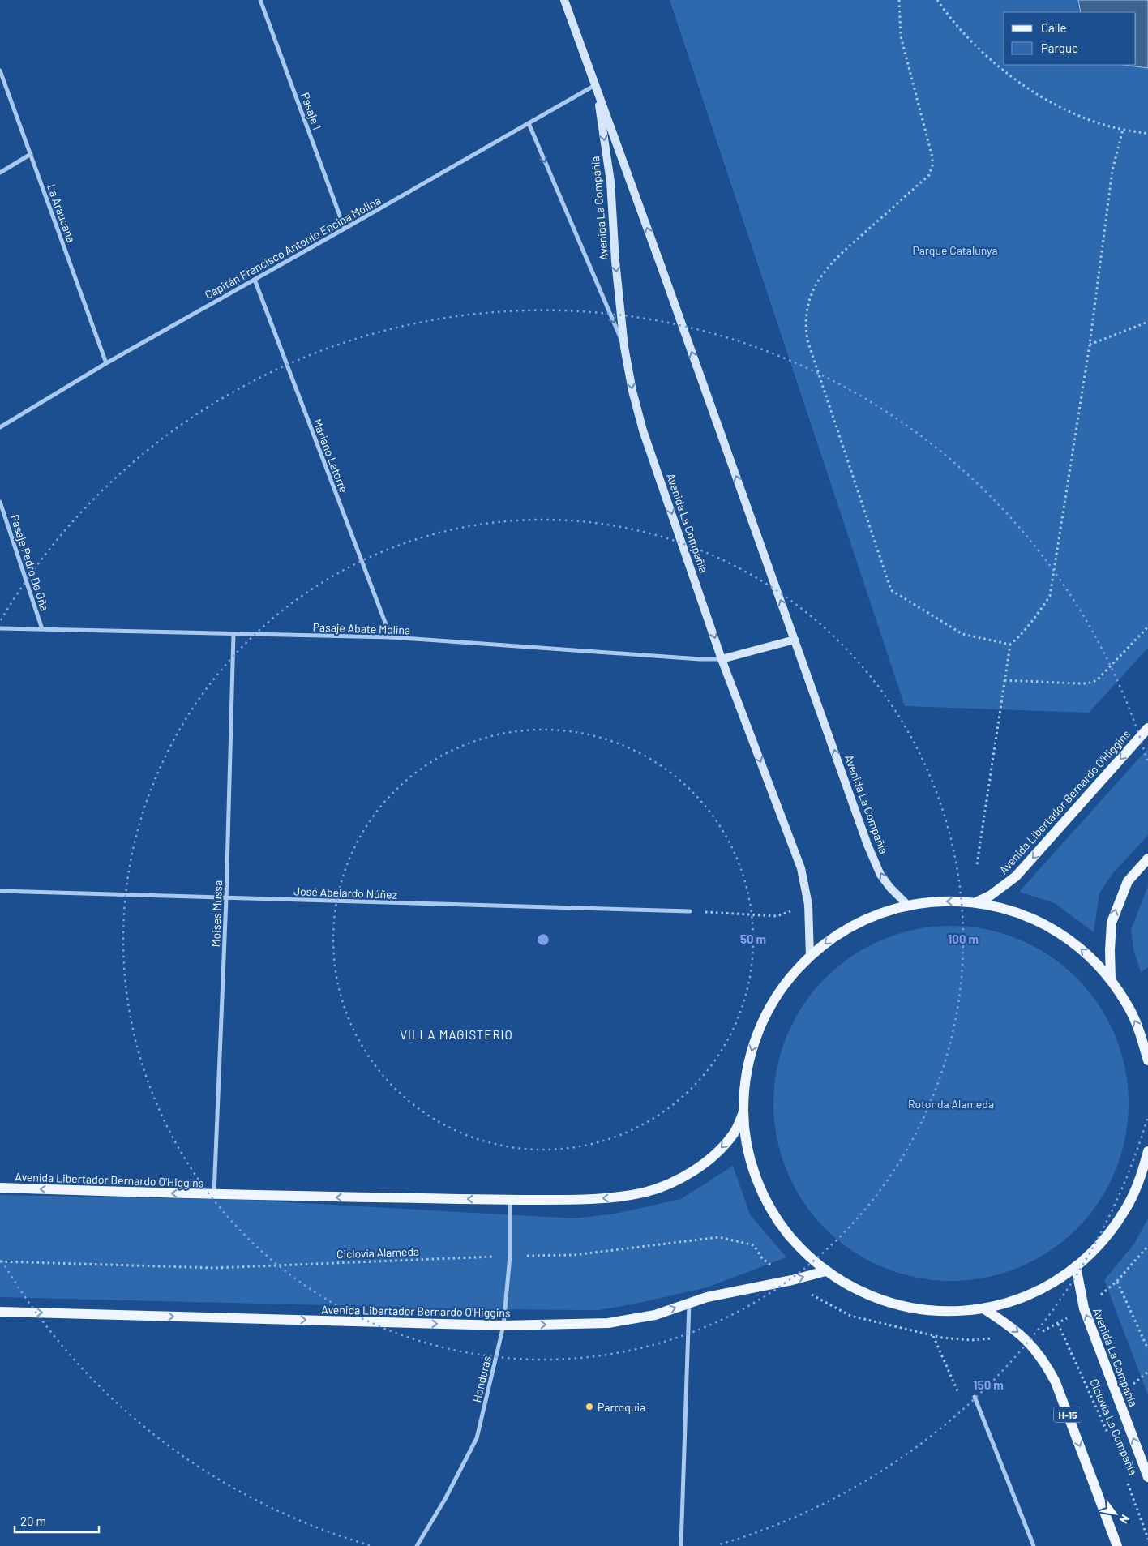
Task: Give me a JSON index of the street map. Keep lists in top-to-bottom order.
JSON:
{
  "streets": {
    "main road": ["Avenida La Compañía", "Avenida Libertador Bernardo O'Higgins", "H-15"],
    "street": [
      "Pasaje 1",
      "La Araucana",
      "Capitán Francisco Antonio Encina Molina",
      "Mariano Latorre",
      "Pasaje Pedro De Oña",
      "Pasaje Abate Molina",
      "José Abelardo Núñez",
      "Moises Mussa",
      "Honduras"
    ],
    "path": ["Ciclovía Alameda", "Ciclovía La Compañía"]
  },
  "crossings": [
    ["Pasaje 1", "Capitán Francisco Antonio Encina Molina"],
    ["Avenida La Compañía", "Capitán Francisco Antonio Encina Molina"],
    ["Avenida La Compañía", "Pasaje Abate Molina"],
    ["La Araucana", "Capitán Francisco Antonio Encina Molina"],
    ["Capitán Francisco Antonio Encina Molina", "Mariano Latorre"],
    ["Mariano Latorre", "Pasaje Abate Molina"],
    ["Pasaje Pedro De Oña", "Pasaje Abate Molina"],
    ["Pasaje Abate Molina", "Moises Mussa"],
    ["Avenida Libertador Bernardo O'Higgins", "Moises Mussa"],
    ["Avenida Libertador Bernardo O'Higgins", "Honduras"],
    ["José Abelardo Núñez", "Moises Mussa"],
    ["Ciclovía Alameda", "Honduras"]
  ],
  "districts": ["VILLA MAGISTERIO"],
  "parks": ["Parque Catalunya", "Rotonda Alameda"],
  "places": ["Parroquia"],
  "legend": ["Calle", "Parque"],
  "scale_bar": "20 m",
  "north": "bottom right",
  "rings": ["50 m", "100 m", "150 m"]
}
